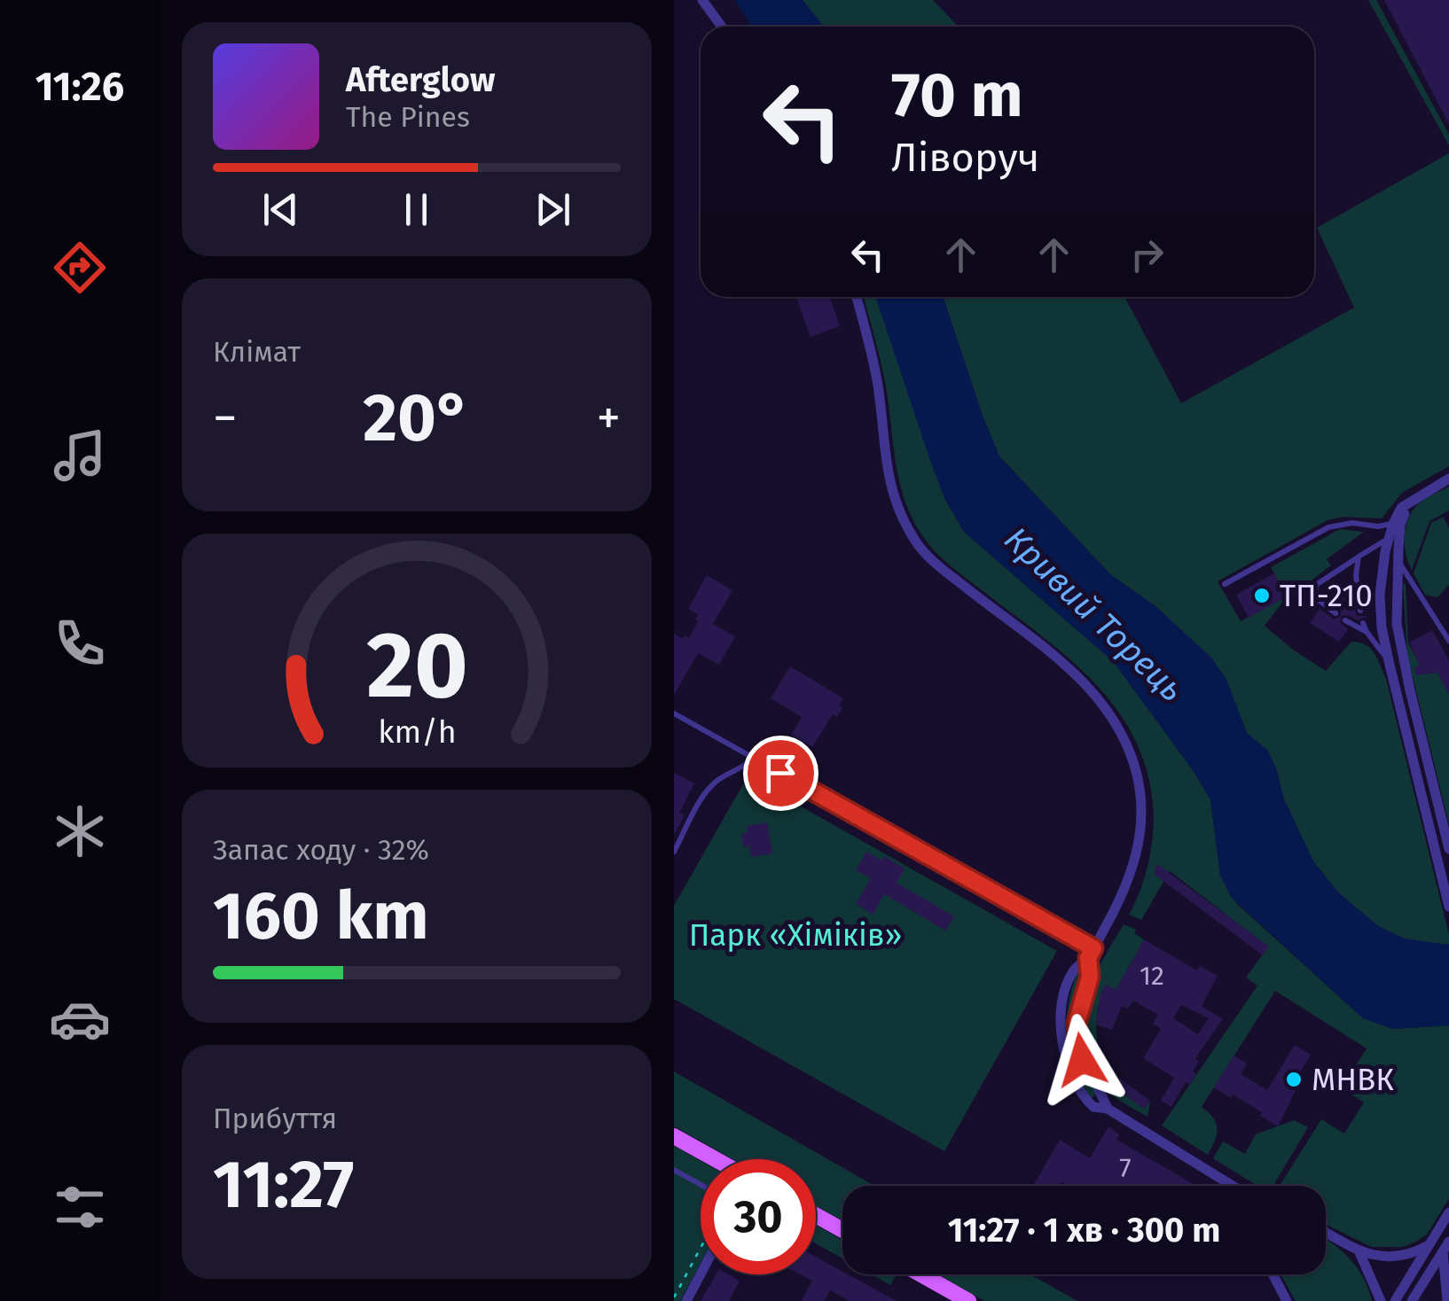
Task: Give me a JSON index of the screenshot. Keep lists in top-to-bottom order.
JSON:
{
  "water": ["Кривий Торець"],
  "parks": ["Парк «Хіміків»"],
  "places": ["ТП-210", "МНВК"],
  "house_numbers": ["12", "7"],
  "page": {
    "tabs": "11:26",
    "turn": ["70 m", "Ліворуч"],
    "song": ["Afterglow", "The Pines"],
    "tile": [
      "Клімат",
      ["Запас ходу · 32%", "160 km"],
      ["Прибуття", "11:27"]
    ],
    "heat": ["−", "20°", "+"],
    "limit": "30",
    "trip": "11:27 · 1 хв · 300 m",
    "gauge": ["20", "km/h"]
  }
}
